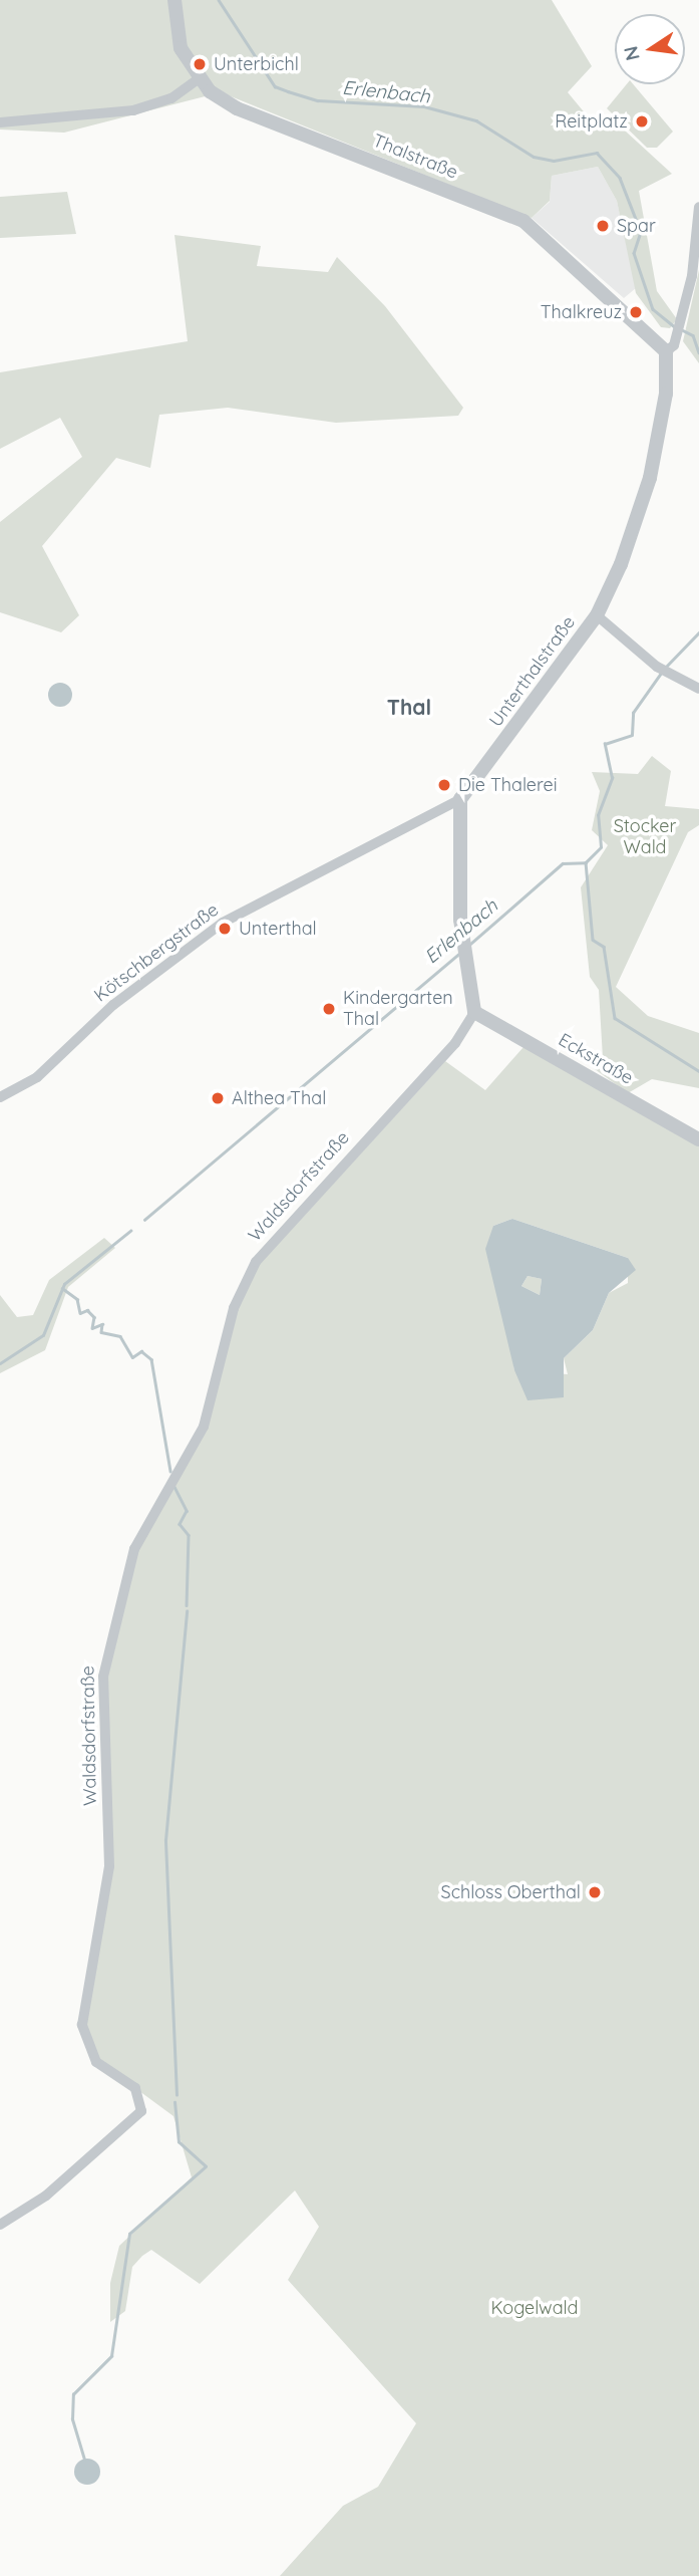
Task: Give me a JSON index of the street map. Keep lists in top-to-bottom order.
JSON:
{
  "streets": {
    "street": [
      "Thalstraße",
      "Unterthalstraße",
      "Kötschbergstraße",
      "Eckstraße",
      "Waldsdorfstraße"
    ]
  },
  "crossings": [
    ["Thalstraße", "Unterthalstraße"],
    ["Unterthalstraße", "Kötschbergstraße"],
    ["Eckstraße", "Waldsdorfstraße"]
  ],
  "districts": ["Thal"],
  "water": ["Erlenbach"],
  "parks": ["Stocker Wald", "Kogelwald"],
  "places": [
    "Unterbichl",
    "Reitplatz",
    "Spar",
    "Thalkreuz",
    "Die Thalerei",
    "Unterthal",
    "Kindergarten Thal",
    "Althea Thal",
    "Schloss Oberthal"
  ],
  "north": "left"
}
